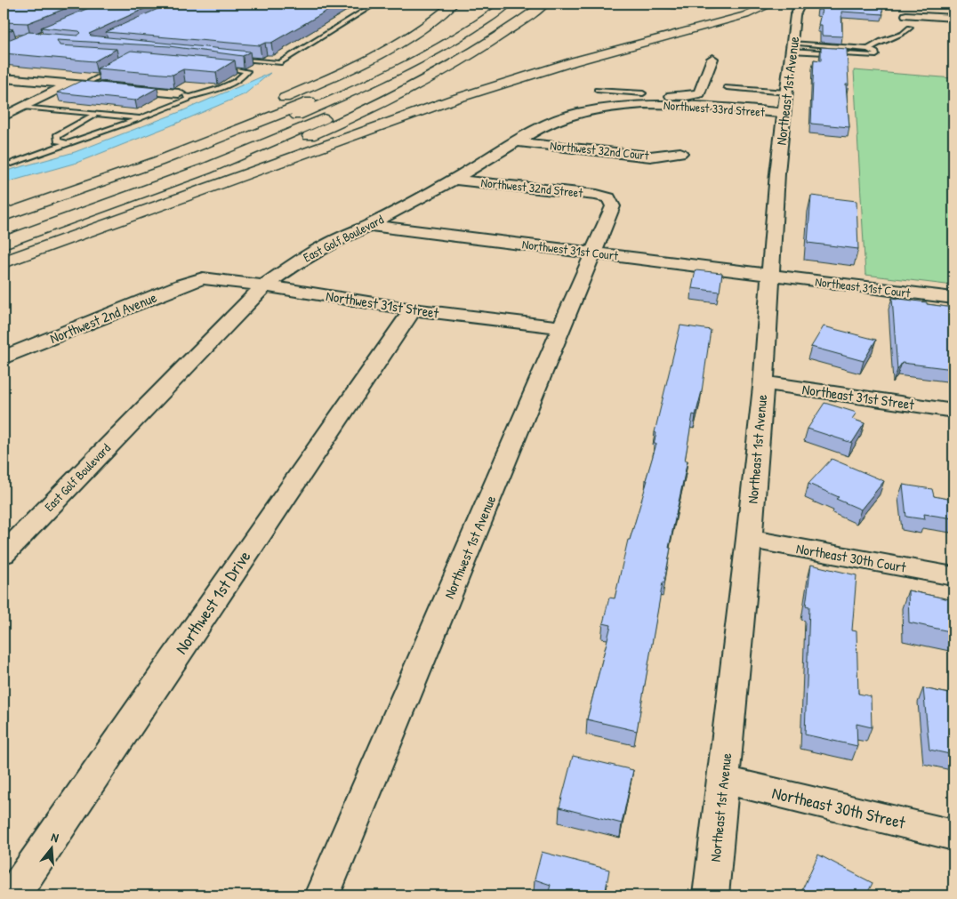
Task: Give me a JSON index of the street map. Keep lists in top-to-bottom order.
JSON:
{
  "streets": {
    "street": [
      "Northeast 1st Avenue",
      "Northwest 33rd Street",
      "Northwest 32nd Court",
      "Northwest 32nd Street",
      "East Golf Boulevard",
      "Northwest 31st Court",
      "Northeast 31st Court",
      "Northwest 31st Street",
      "Northwest 2nd Avenue",
      "Northeast 31st Street",
      "Northwest 1st Avenue",
      "Northeast 30th Court",
      "Northwest 1st Drive",
      "Northeast 30th Street"
    ]
  },
  "crossings": [
    ["Northeast 1st Avenue", "Northwest 33rd Street"],
    ["Northeast 1st Avenue", "Northwest 31st Court"],
    ["Northeast 1st Avenue", "Northeast 31st Court"],
    ["Northeast 1st Avenue", "Northeast 31st Street"],
    ["Northeast 1st Avenue", "Northeast 30th Court"],
    ["Northeast 1st Avenue", "Northeast 30th Street"],
    ["Northwest 33rd Street", "East Golf Boulevard"],
    ["Northwest 32nd Court", "East Golf Boulevard"],
    ["Northwest 32nd Street", "East Golf Boulevard"],
    ["Northwest 32nd Street", "Northwest 1st Avenue"],
    ["East Golf Boulevard", "Northwest 31st Court"],
    ["East Golf Boulevard", "Northwest 31st Street"],
    ["Northwest 31st Court", "Northeast 31st Court"],
    ["Northwest 31st Court", "Northwest 1st Avenue"],
    ["Northwest 31st Street", "Northwest 2nd Avenue"],
    ["Northwest 31st Street", "Northwest 1st Avenue"],
    ["Northwest 31st Street", "Northwest 1st Drive"]
  ],
  "north": "top"
}
